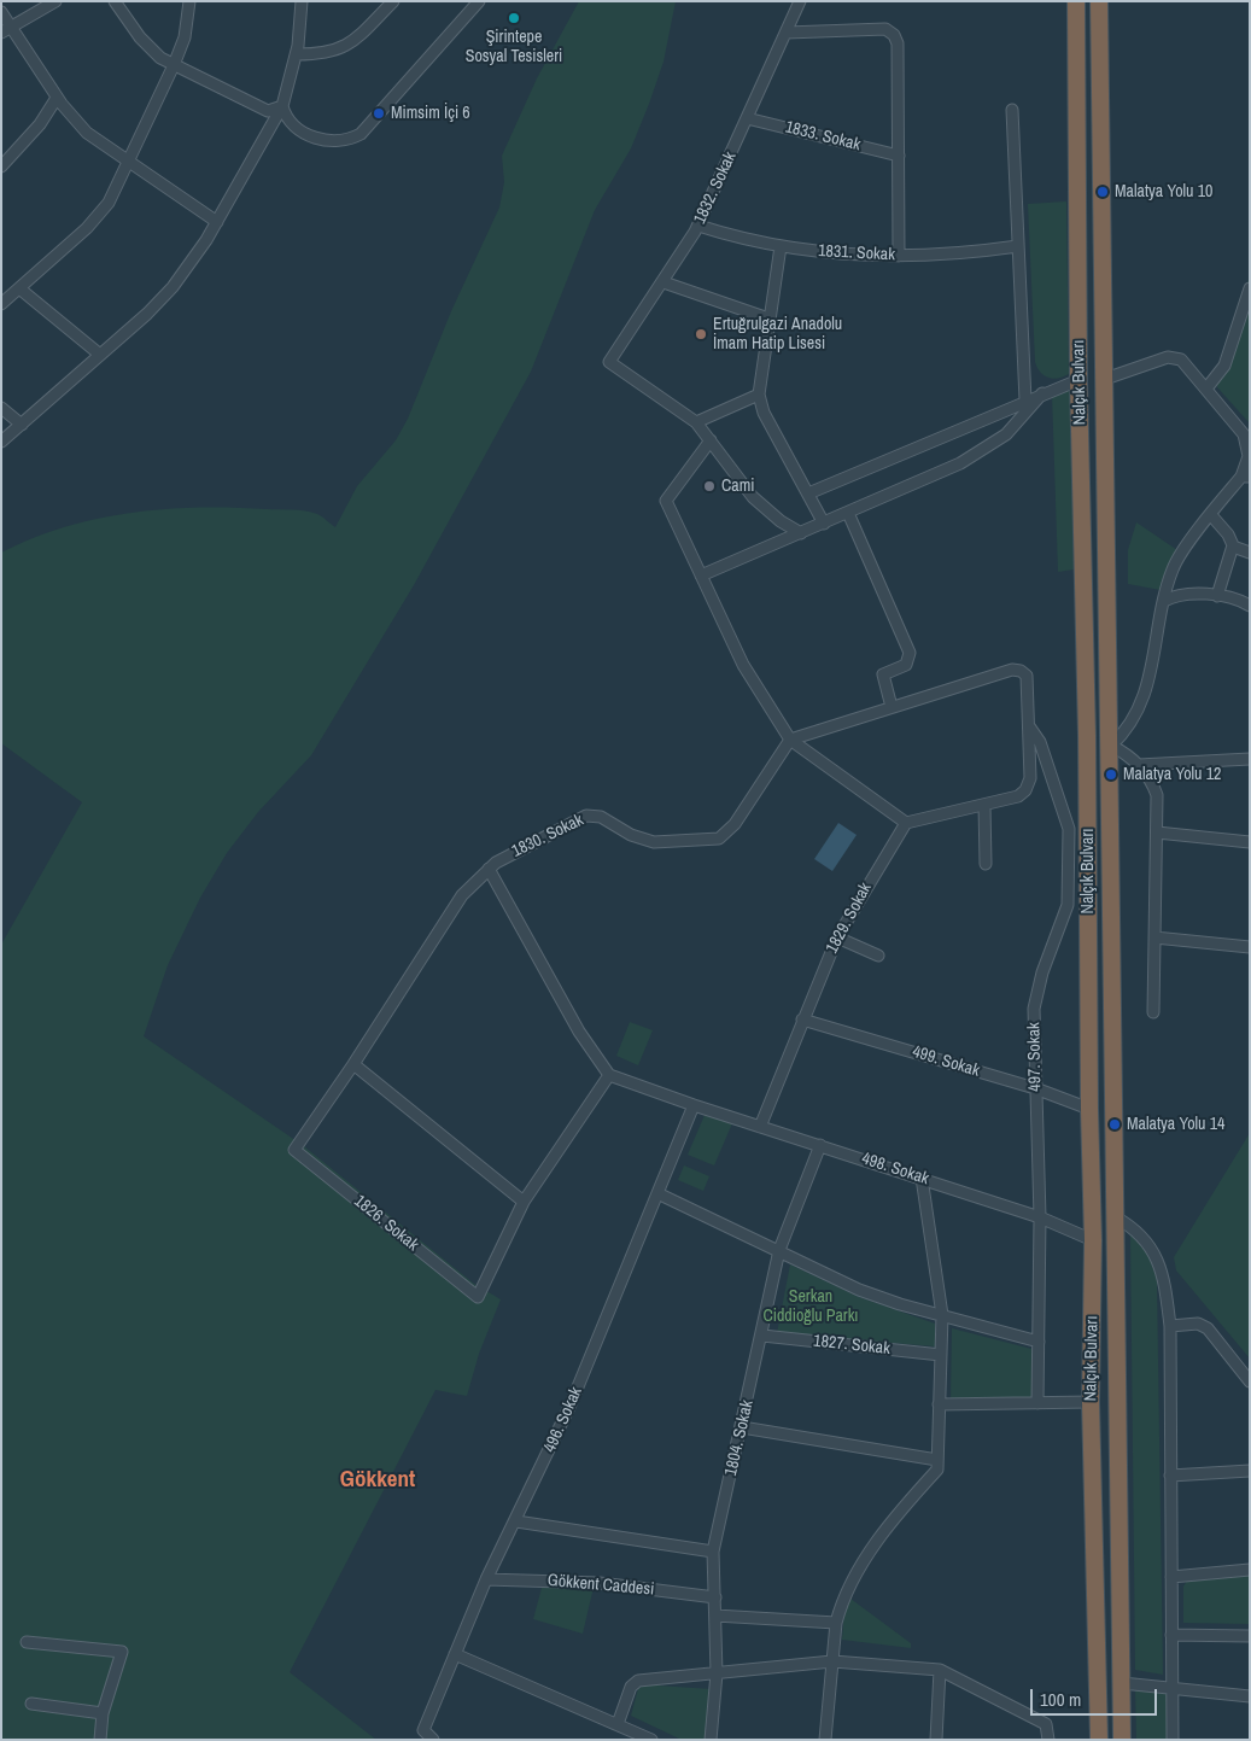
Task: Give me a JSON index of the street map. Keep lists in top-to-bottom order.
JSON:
{
  "streets": {
    "highway": ["Nalçık Bulvarı"],
    "street": [
      "1833. Sokak",
      "1832. Sokak",
      "1831. Sokak",
      "1830. Sokak",
      "1829. Sokak",
      "497. Sokak",
      "499. Sokak",
      "498. Sokak",
      "1826. Sokak",
      "1827. Sokak",
      "496. Sokak",
      "1804. Sokak",
      "Gökkent Caddesi"
    ]
  },
  "crossings": [
    ["1833. Sokak", "1832. Sokak"],
    ["1832. Sokak", "1831. Sokak"],
    ["Nalçık Bulvarı", "499. Sokak"],
    ["Nalçık Bulvarı", "498. Sokak"],
    ["1830. Sokak", "1826. Sokak"],
    ["1829. Sokak", "499. Sokak"],
    ["1829. Sokak", "498. Sokak"],
    ["497. Sokak", "499. Sokak"],
    ["497. Sokak", "498. Sokak"],
    ["498. Sokak", "496. Sokak"],
    ["498. Sokak", "1804. Sokak"],
    ["1827. Sokak", "1804. Sokak"],
    ["496. Sokak", "Gökkent Caddesi"],
    ["1804. Sokak", "Gökkent Caddesi"]
  ],
  "districts": ["Gökkent"],
  "parks": ["Serkan Ciddioğlu Parkı"],
  "places": [
    "Şirintepe Sosyal Tesisleri",
    "Mimsim İçi 6",
    "Malatya Yolu 10",
    "Ertuğrulgazi Anadolu İmam Hatip Lisesi",
    "Cami",
    "Malatya Yolu 12",
    "Malatya Yolu 14"
  ],
  "scale_bar": "100 m"
}
